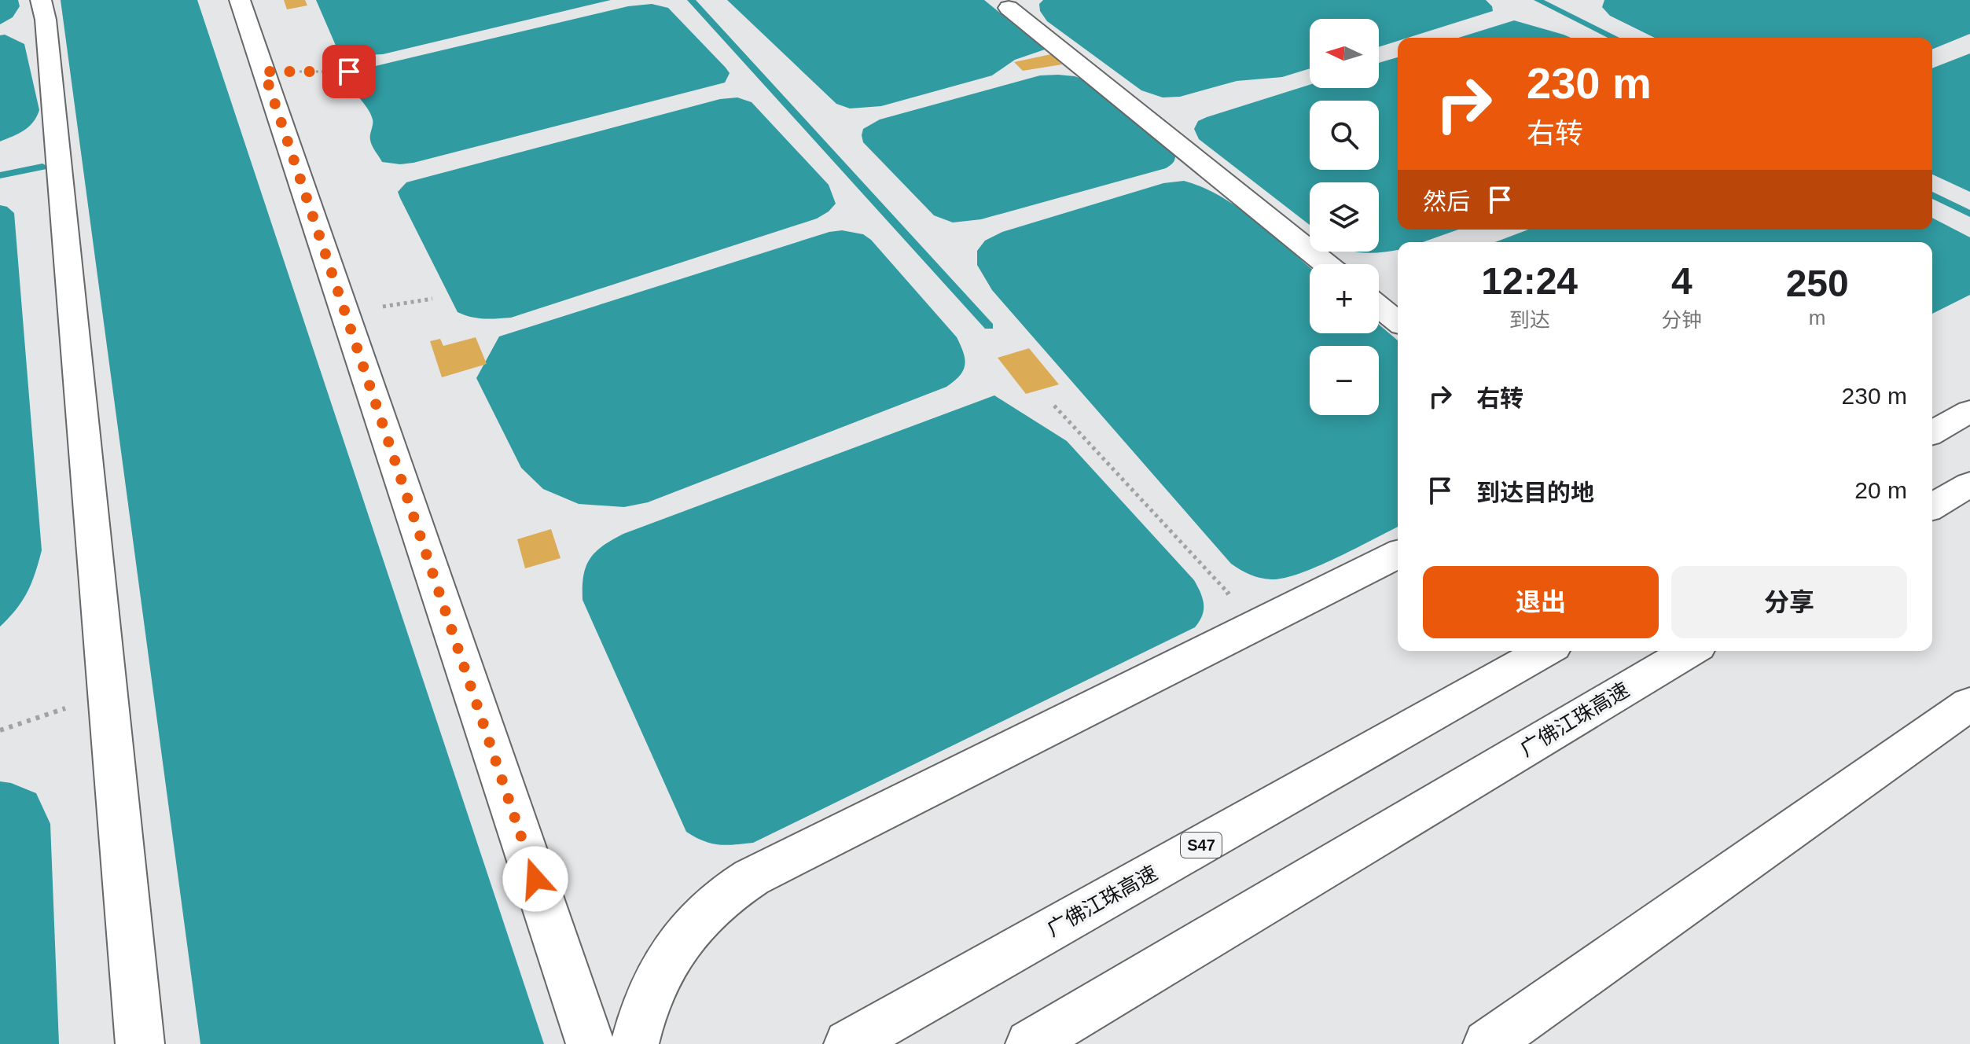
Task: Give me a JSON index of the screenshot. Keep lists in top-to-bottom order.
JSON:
{
  "streets": {
    "main road": ["广佛江珠高速", "S47"]
  },
  "north": "left",
  "page": {
    "map_buttons": ["+", "−"],
    "turn": ["230 m", "右转"],
    "then": "然后",
    "eta": [
      "12:24",
      "到达",
      "4",
      "分钟",
      "250",
      "m"
    ],
    "list": [
      {
        "name": "右转",
        "value": "230 m"
      },
      {
        "name": "到达目的地",
        "value": "20 m"
      }
    ],
    "buttons": ["退出", "分享"]
  }
}
